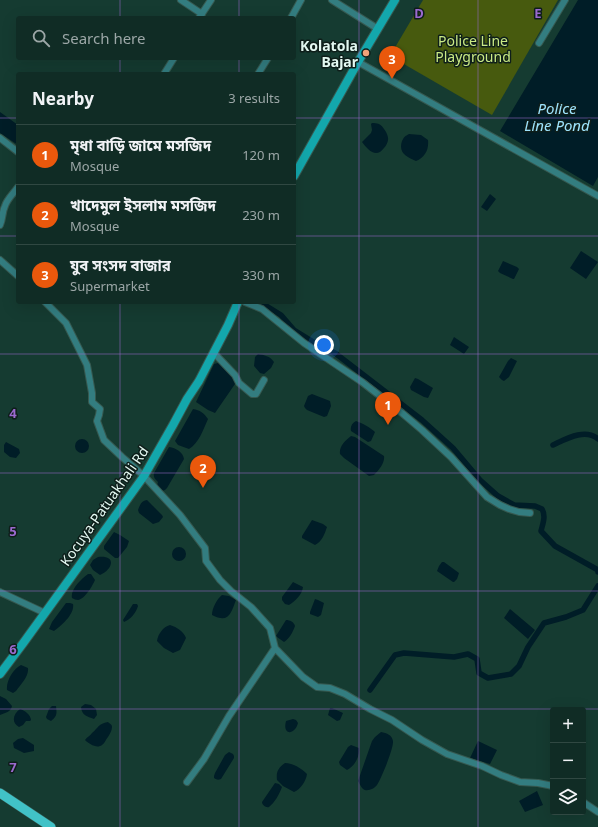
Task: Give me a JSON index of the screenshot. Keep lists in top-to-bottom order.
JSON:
{
  "streets": {
    "main road": ["Kocuya-Patuakhali Rd"]
  },
  "water": ["Police Line Pond"],
  "parks": ["Police Line Playground"],
  "places": ["Kolatola Bajar"],
  "page": {
    "search": "Search here",
    "pins": ["3", "1", "2"],
    "heading": ["Nearby", "3 results"],
    "list": [
      {
        "mark": "1",
        "name": "মৃধা বাড়ি জামে মসজিদ",
        "note": "Mosque",
        "value": "120 m"
      },
      {
        "mark": "2",
        "name": "খাদেমুল ইসলাম মসজিদ",
        "note": "Mosque",
        "value": "230 m"
      },
      {
        "mark": "3",
        "name": "যুব সংসদ বাজার",
        "note": "Supermarket",
        "value": "330 m"
      }
    ],
    "map_buttons": ["+", "−"]
  },
  "grid": {
    "columns": ["D", "E"],
    "rows": [
      "4",
      "5",
      "6",
      "7"
    ]
  }
}
